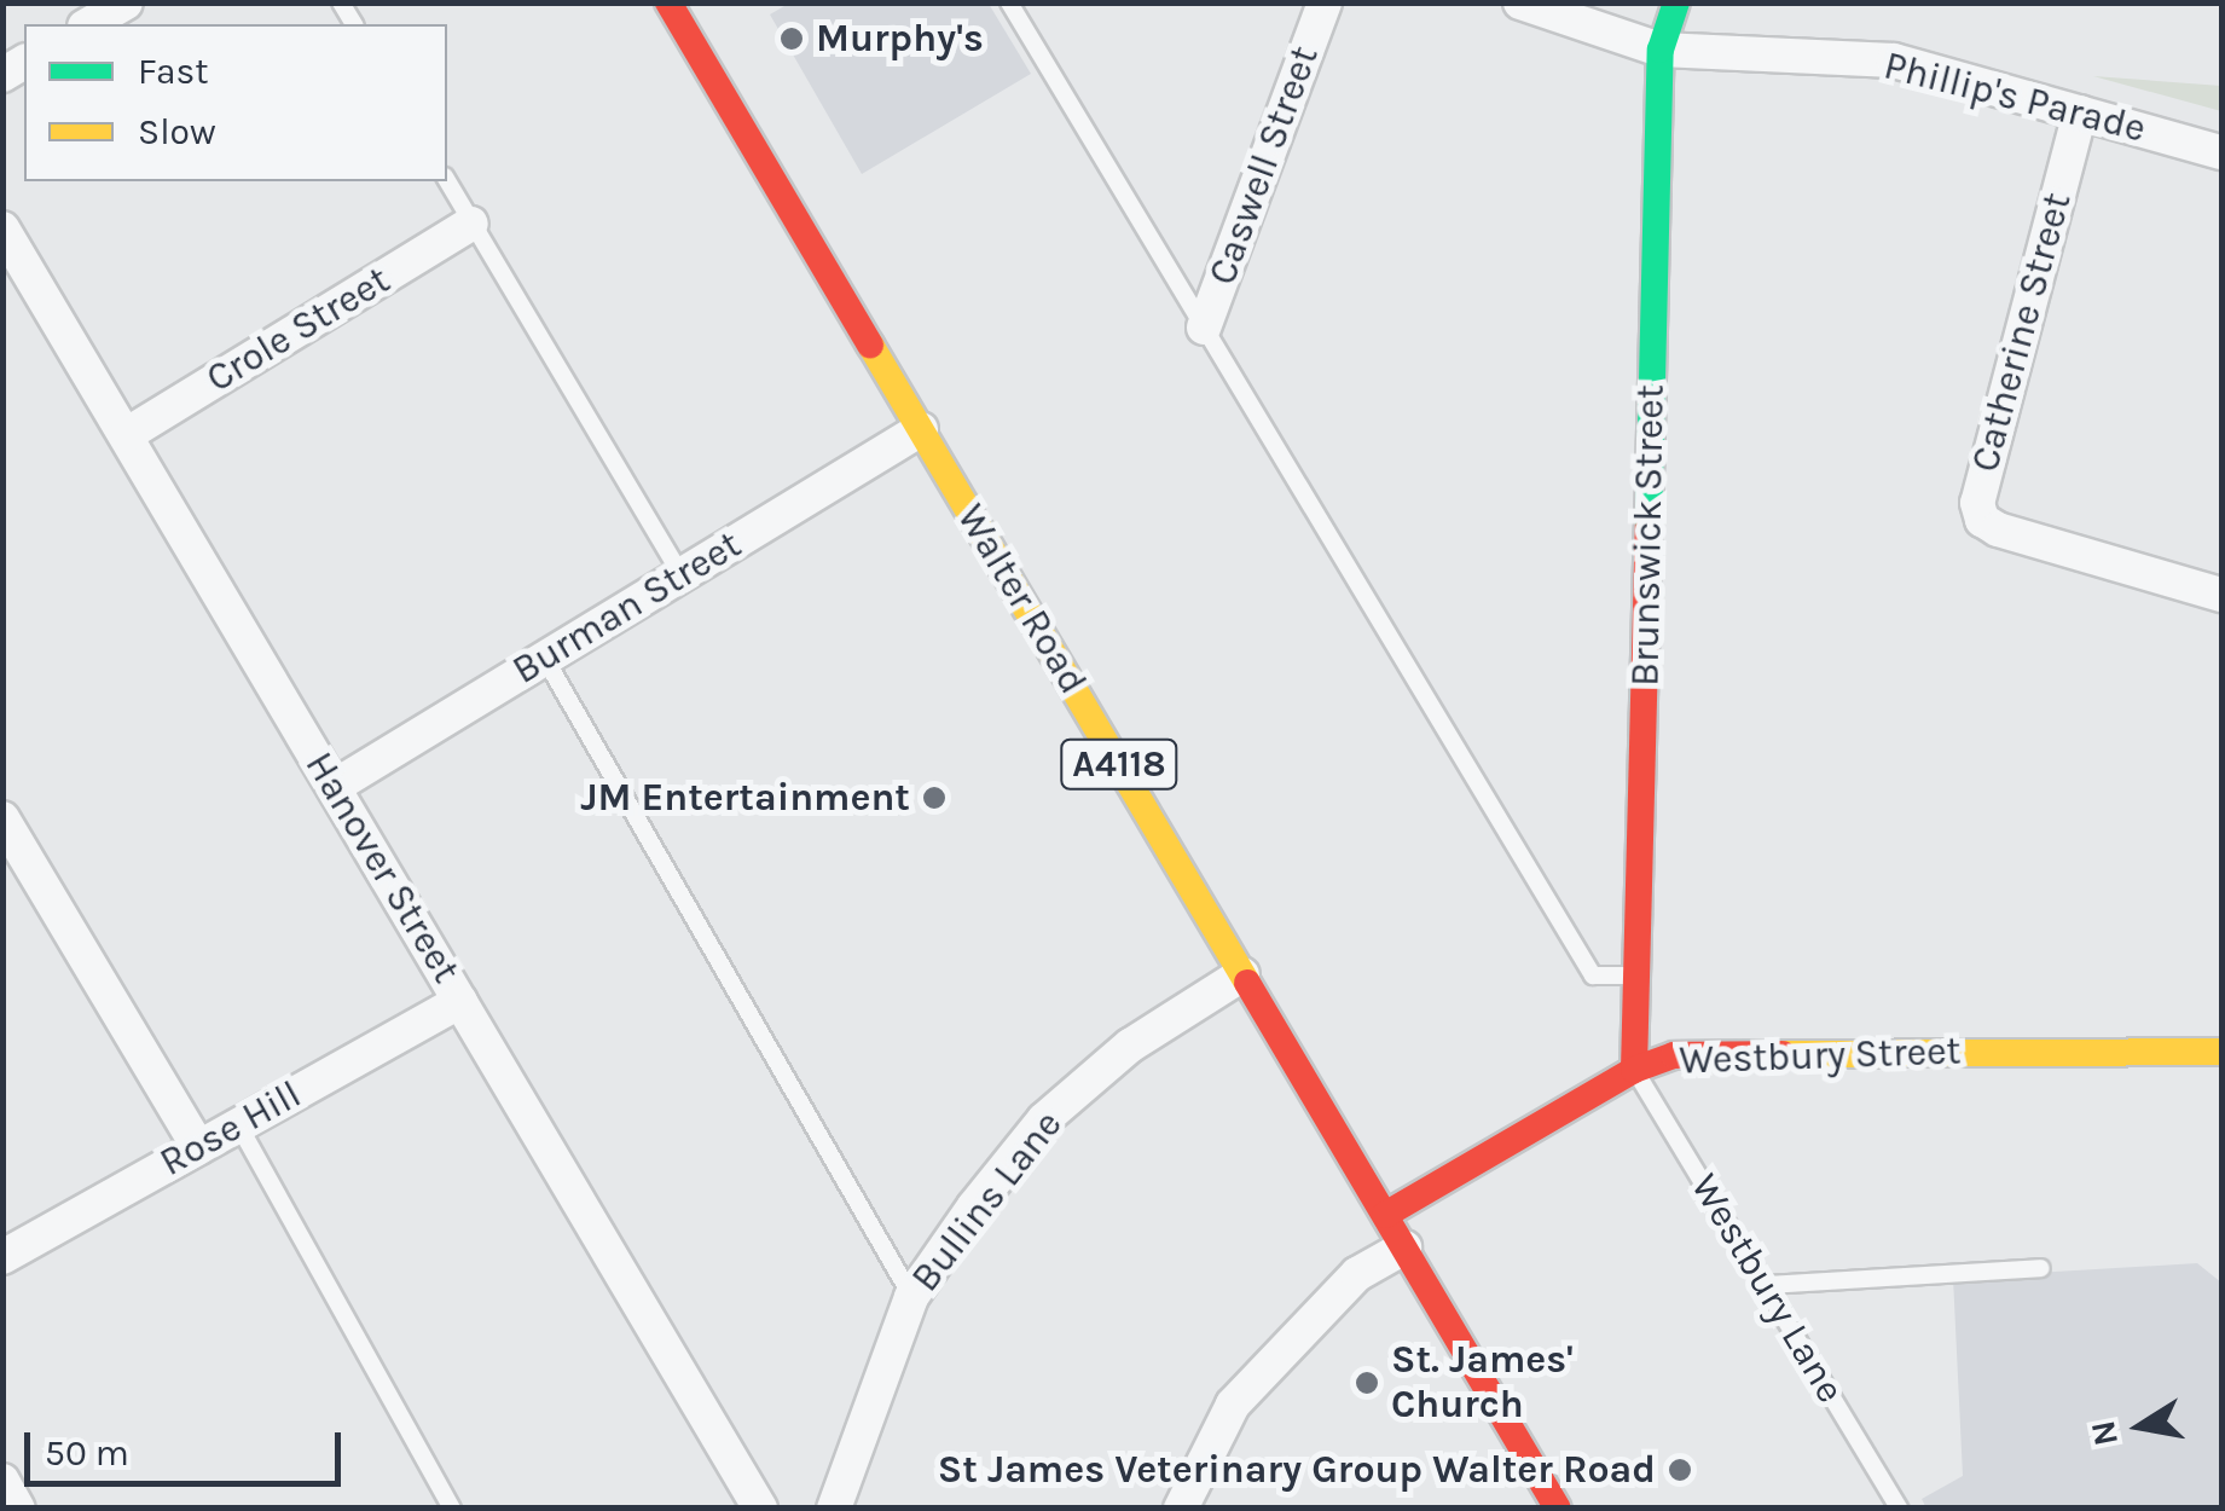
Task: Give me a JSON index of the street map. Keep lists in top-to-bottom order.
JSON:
{
  "streets": {
    "street": [
      "Phillip's Parade",
      "Caswell Street",
      "Crole Street",
      "Catherine Street",
      "Brunswick Street",
      "Walter Road",
      "Burman Street",
      "A4118",
      "Hanover Street",
      "Westbury Street",
      "Rose Hill",
      "Bullins Lane"
    ],
    "lane": ["Westbury Lane"]
  },
  "crossings": [
    ["Phillip's Parade", "Catherine Street"],
    ["Phillip's Parade", "Brunswick Street"],
    ["Crole Street", "Hanover Street"],
    ["Brunswick Street", "Westbury Street"],
    ["Brunswick Street", "Westbury Lane"],
    ["Walter Road", "Burman Street"],
    ["Walter Road", "Westbury Street"],
    ["Walter Road", "Bullins Lane"],
    ["Burman Street", "Hanover Street"],
    ["Hanover Street", "Rose Hill"],
    ["Westbury Street", "Westbury Lane"]
  ],
  "places": [
    "Murphy's",
    "JM Entertainment",
    "St. James' Church",
    "St James Veterinary Group Walter Road"
  ],
  "legend": ["Fast", "Slow"],
  "scale_bar": "50 m",
  "north": "left"
}
